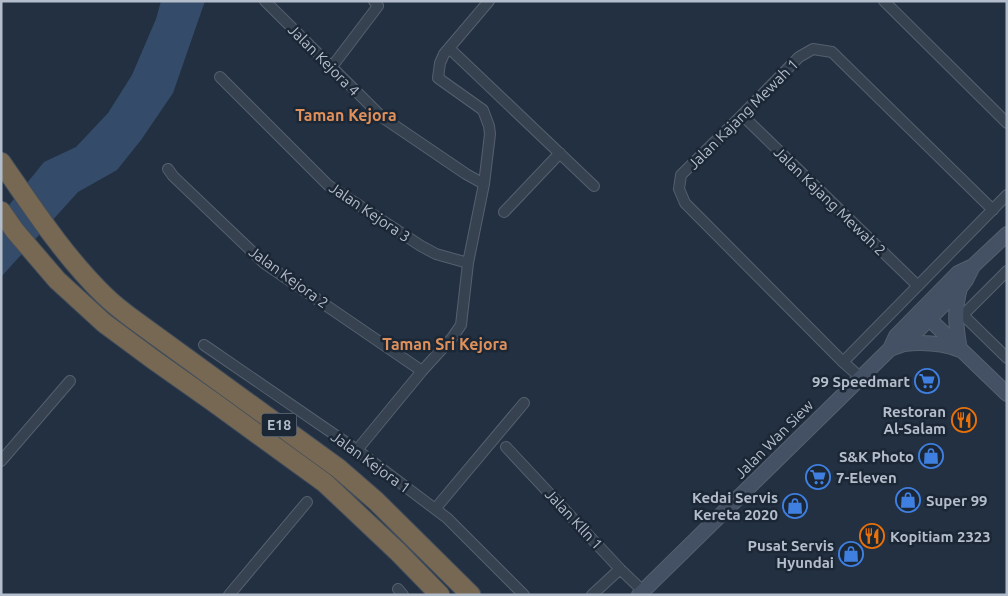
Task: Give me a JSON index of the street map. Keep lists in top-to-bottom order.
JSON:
{
  "streets": {
    "highway": ["E18"],
    "street": [
      "Jalan Kejora 4",
      "Jalan Kajang Mewah 1",
      "Jalan Kajang Mewah 2",
      "Jalan Kejora 3",
      "Jalan Kejora 2",
      "Jalan Wan Siew",
      "Jalan Kejora 1",
      "Jalan Klln 1"
    ]
  },
  "crossings": [
    ["Jalan Kajang Mewah 1", "Jalan Kajang Mewah 2"],
    ["Jalan Kajang Mewah 1", "Jalan Wan Siew"],
    ["Jalan Wan Siew", "Jalan Klln 1"]
  ],
  "districts": ["Taman Kejora", "Taman Sri Kejora"],
  "places": {
    "supermarket": ["99 Speedmart", "7-Eleven"],
    "restaurant": ["Restoran Al-Salam", "Kopitiam 2323"],
    "shop": [
      "S&K Photo",
      "Super 99",
      "Kedai Servis Kereta 2020",
      "Pusat Servis Hyundai"
    ]
  }
}
